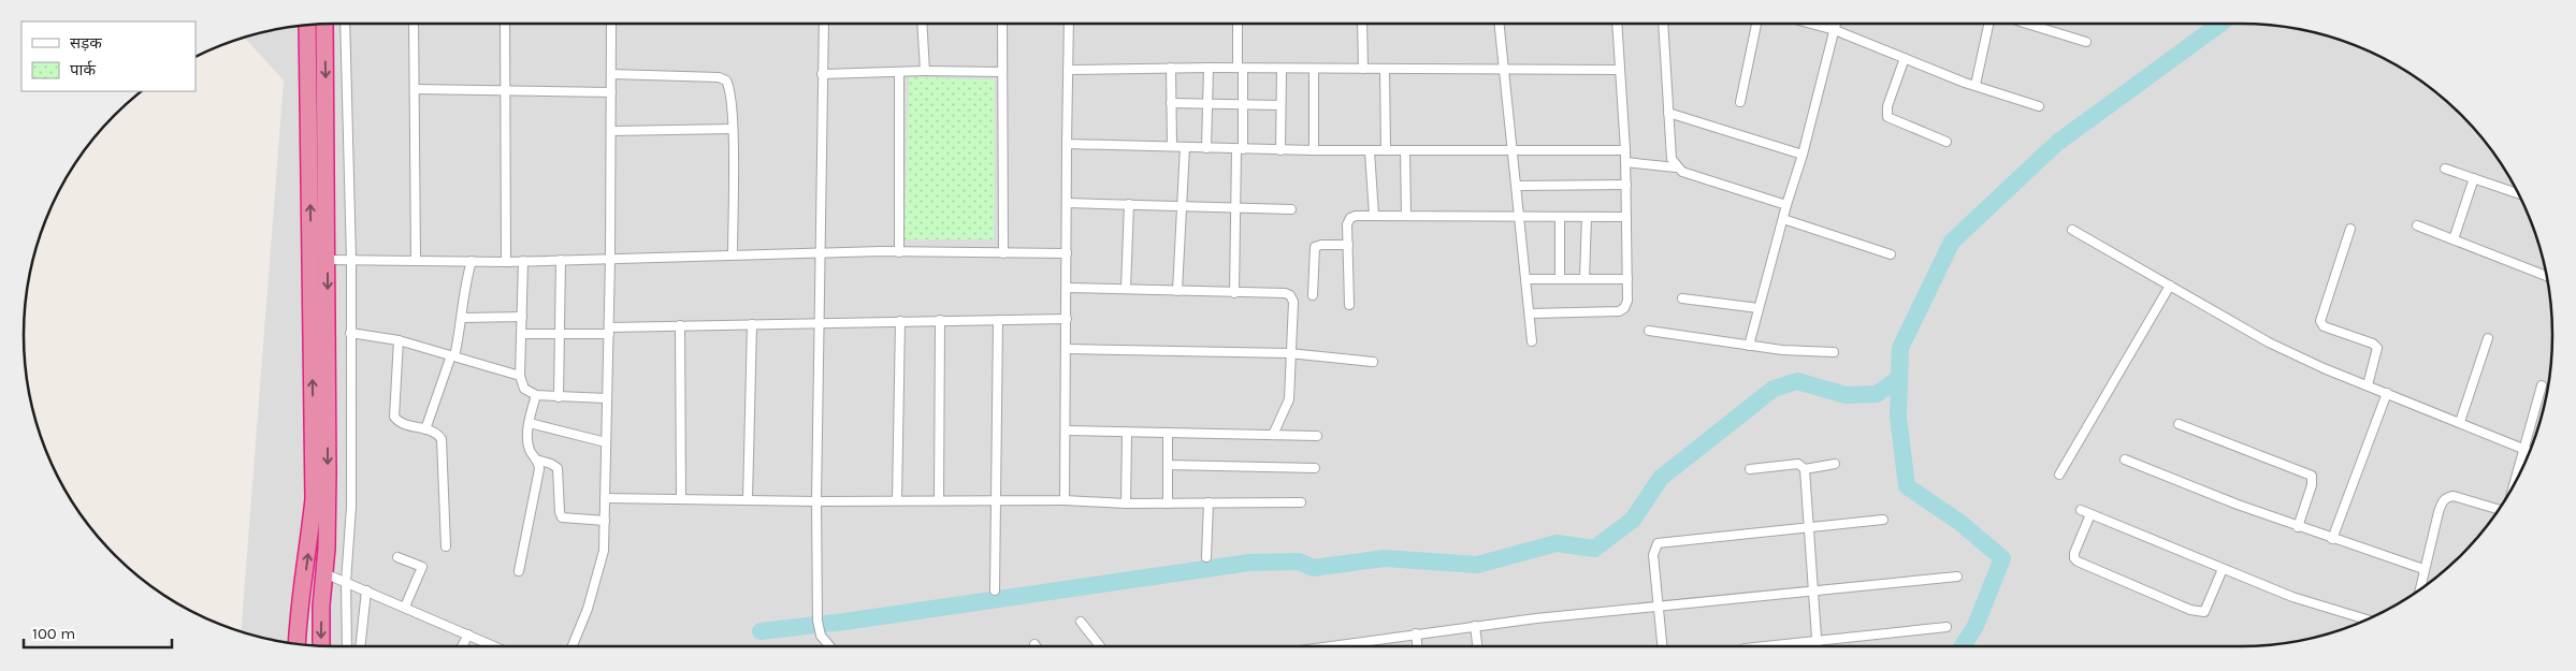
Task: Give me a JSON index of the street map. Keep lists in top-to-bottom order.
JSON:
{
  "legend": ["सड़क", "पार्क"],
  "scale_bar": "100 m"
}
